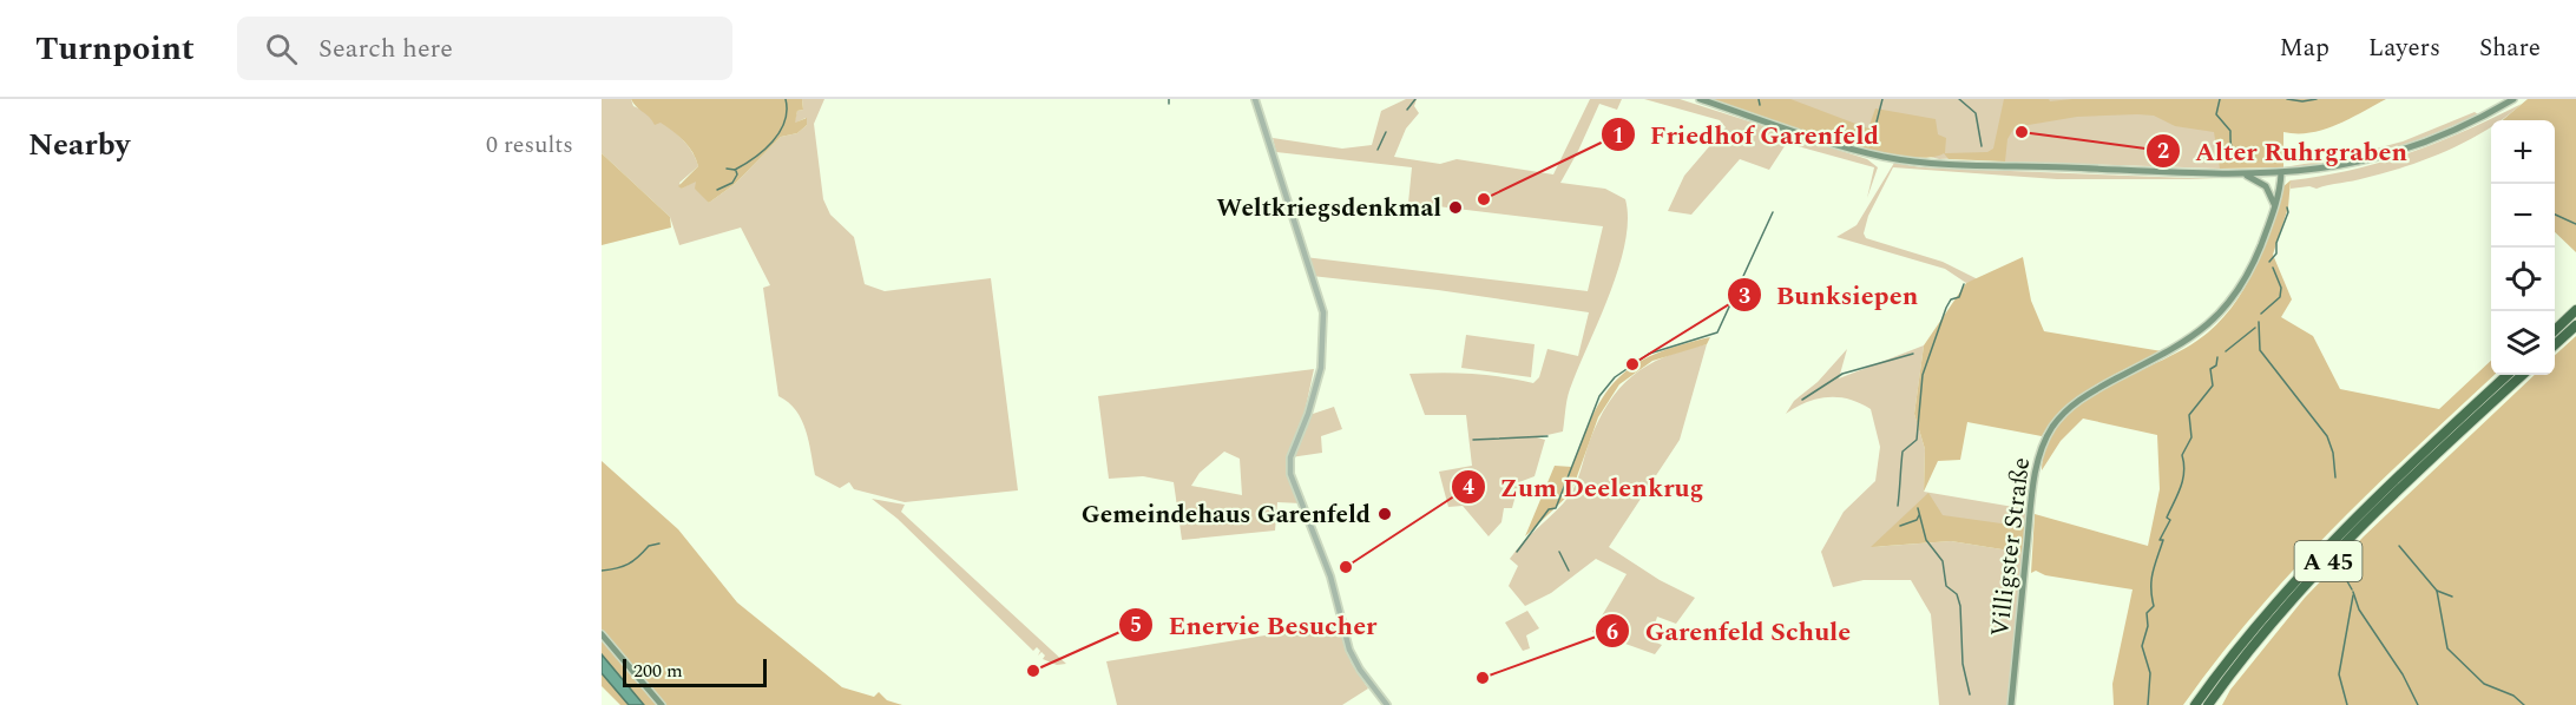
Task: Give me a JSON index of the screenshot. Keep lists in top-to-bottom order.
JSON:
{
  "streets": {
    "highway": ["A 45"],
    "main road": ["Villigster Straße"]
  },
  "places": [
    "Alter Ruhrgraben",
    "Friedhof Garenfeld",
    "Weltkriegsdenkmal",
    "Bunksiepen",
    "Gemeindehaus Garenfeld",
    "Zum Deelenkrug",
    "Enervie Besucher",
    "Garenfeld Schule"
  ],
  "scale_bar": "200 m",
  "page": {
    "header": "Turnpoint",
    "search": "Search here",
    "nav": ["Map", "Layers", "Share"],
    "heading": ["Nearby", "0 results"],
    "map_buttons": ["+", "−"],
    "scale": "200 m"
  }
}
